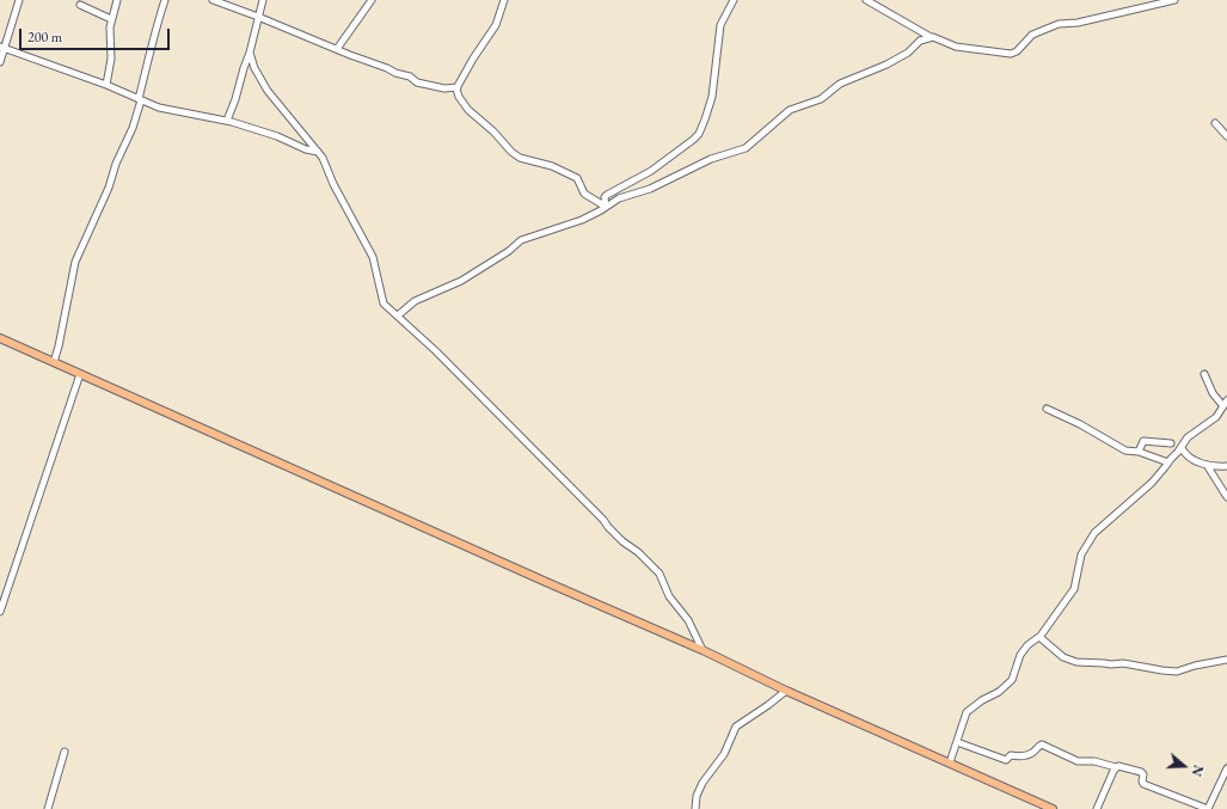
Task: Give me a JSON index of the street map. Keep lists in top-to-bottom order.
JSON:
{
  "scale_bar": "200 m",
  "north": "right"
}
